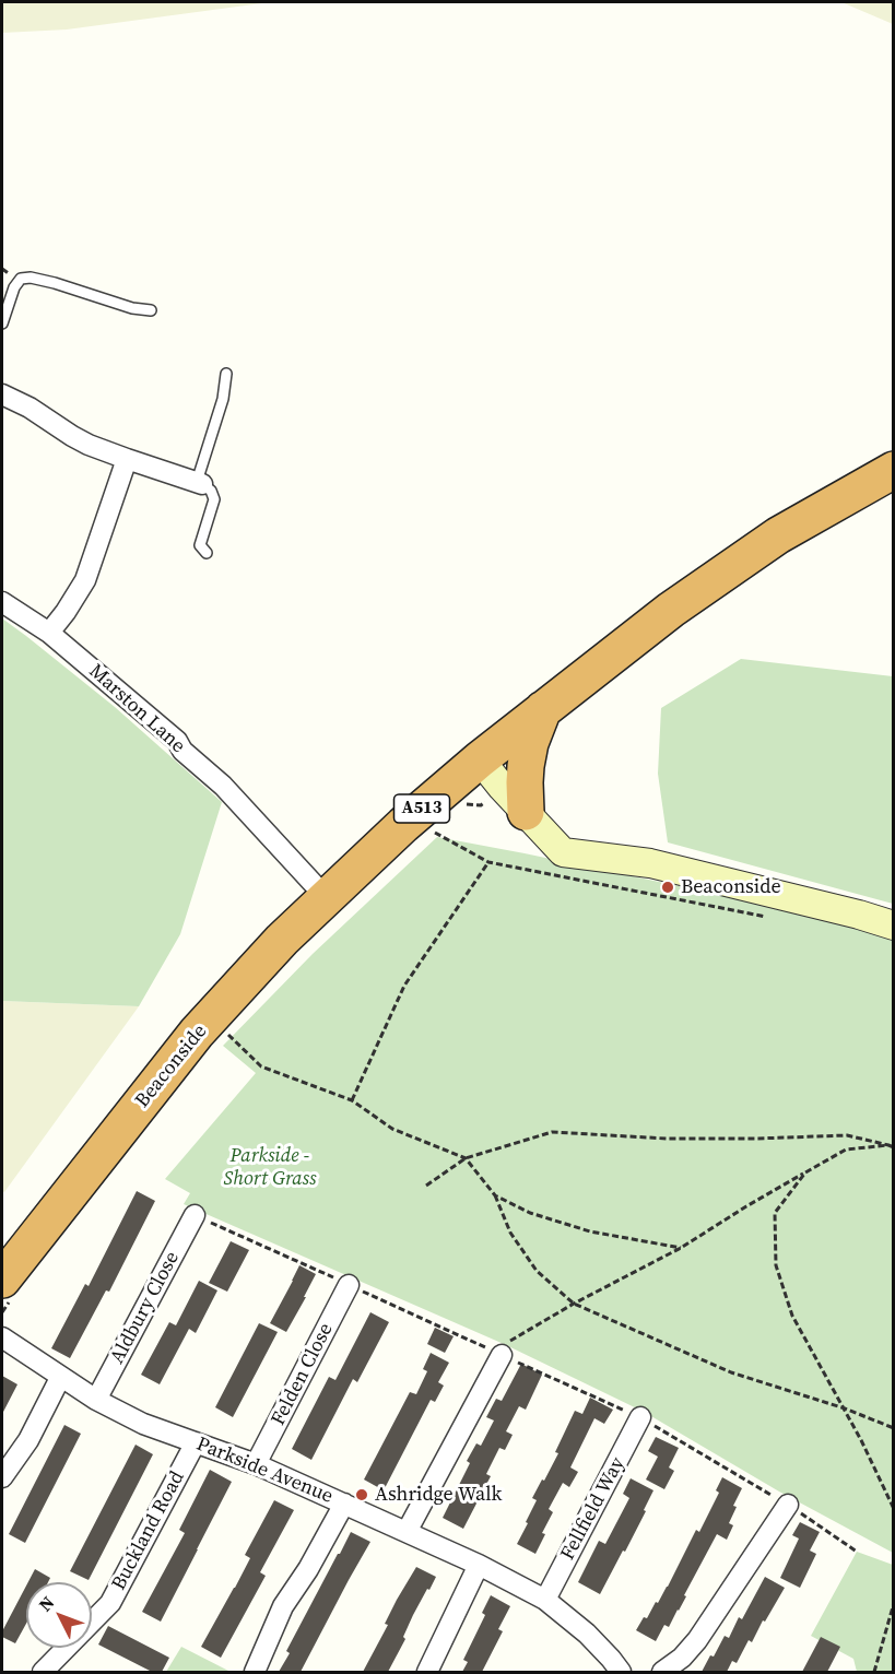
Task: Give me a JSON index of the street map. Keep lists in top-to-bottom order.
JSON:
{
  "streets": {
    "highway": ["A513", "Beaconside"],
    "street": [
      "Marston Lane",
      "Aldbury Close",
      "Felden Close",
      "Parkside Avenue",
      "Fellfield Way",
      "Buckland Road"
    ]
  },
  "crossings": [
    ["Marston Lane", "Beaconside"],
    ["Aldbury Close", "Parkside Avenue"],
    ["Felden Close", "Parkside Avenue"],
    ["Parkside Avenue", "Fellfield Way"],
    ["Parkside Avenue", "Buckland Road"]
  ],
  "parks": ["Parkside - Short Grass"],
  "places": ["Beaconside", "Ashridge Walk"],
  "north": "top left"
}
